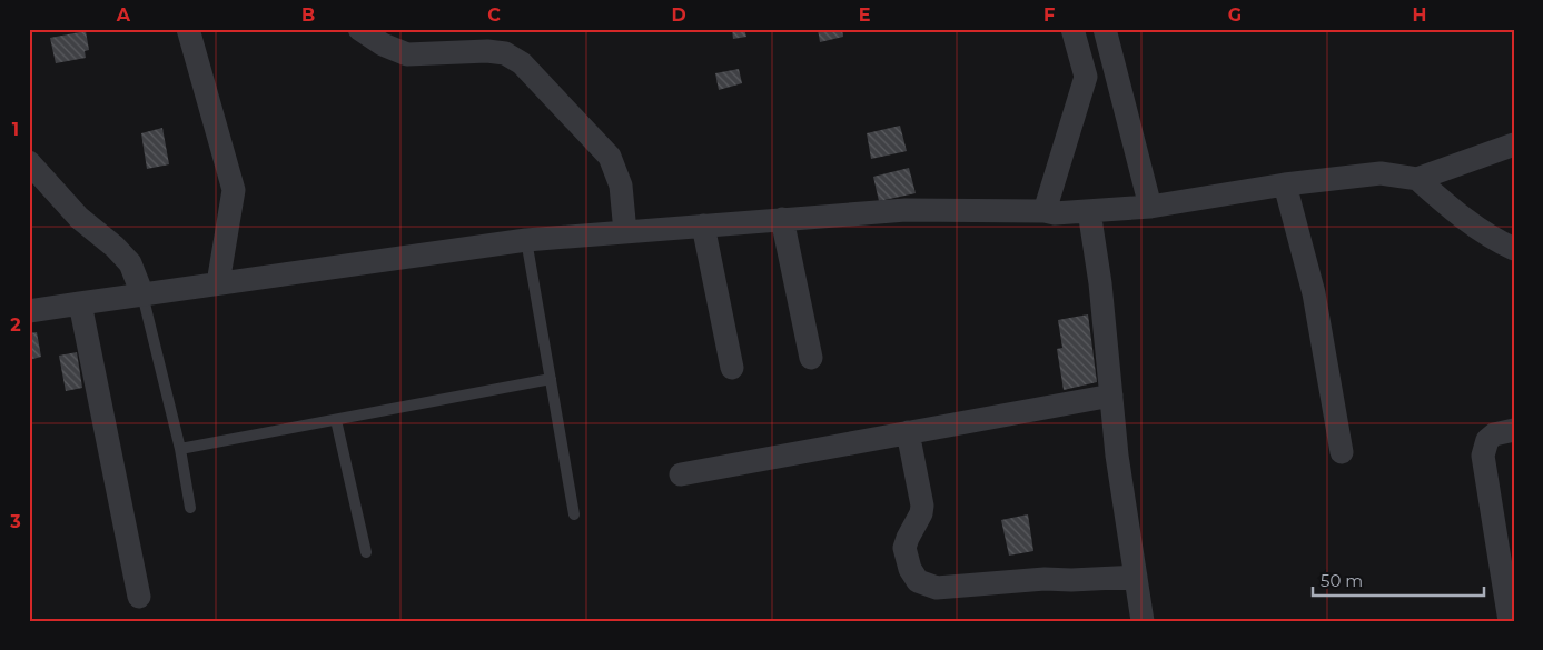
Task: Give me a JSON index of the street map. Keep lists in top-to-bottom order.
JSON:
{
  "scale_bar": "50 m",
  "grid": {
    "columns": [
      "A",
      "B",
      "C",
      "D",
      "E",
      "F",
      "G",
      "H"
    ],
    "rows": ["1", "2", "3"]
  }
}
